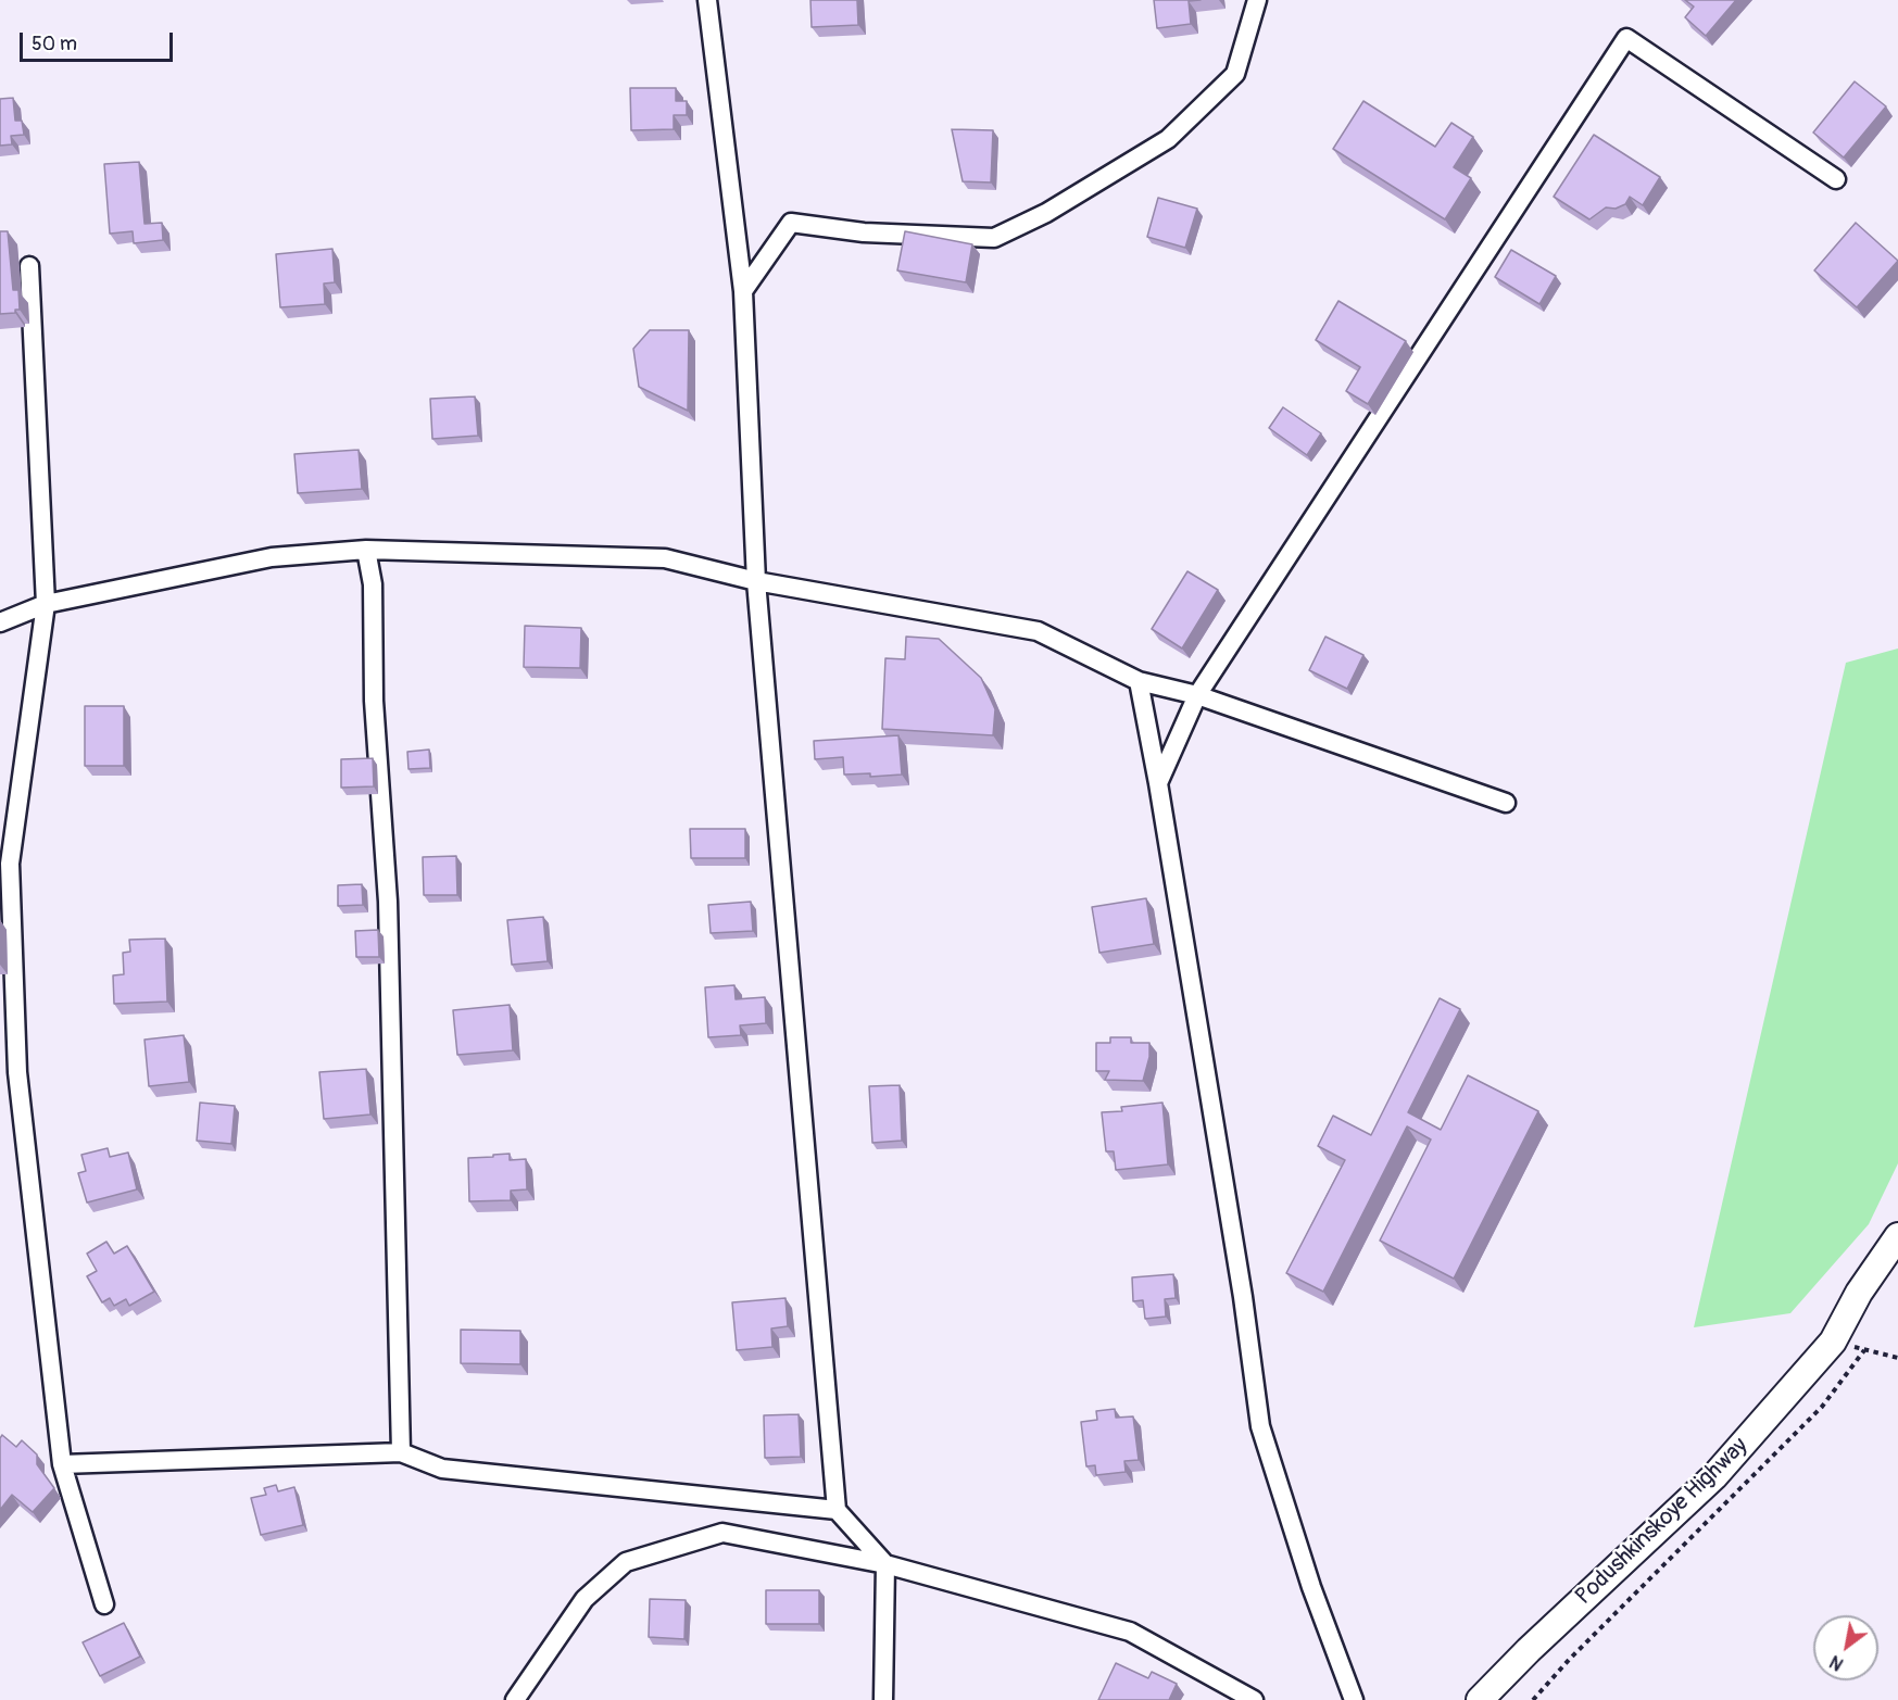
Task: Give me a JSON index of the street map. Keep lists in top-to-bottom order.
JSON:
{
  "streets": {
    "main road": ["Podushkinskoye Highway"]
  },
  "scale_bar": "50 m",
  "north": "bottom left"
}
